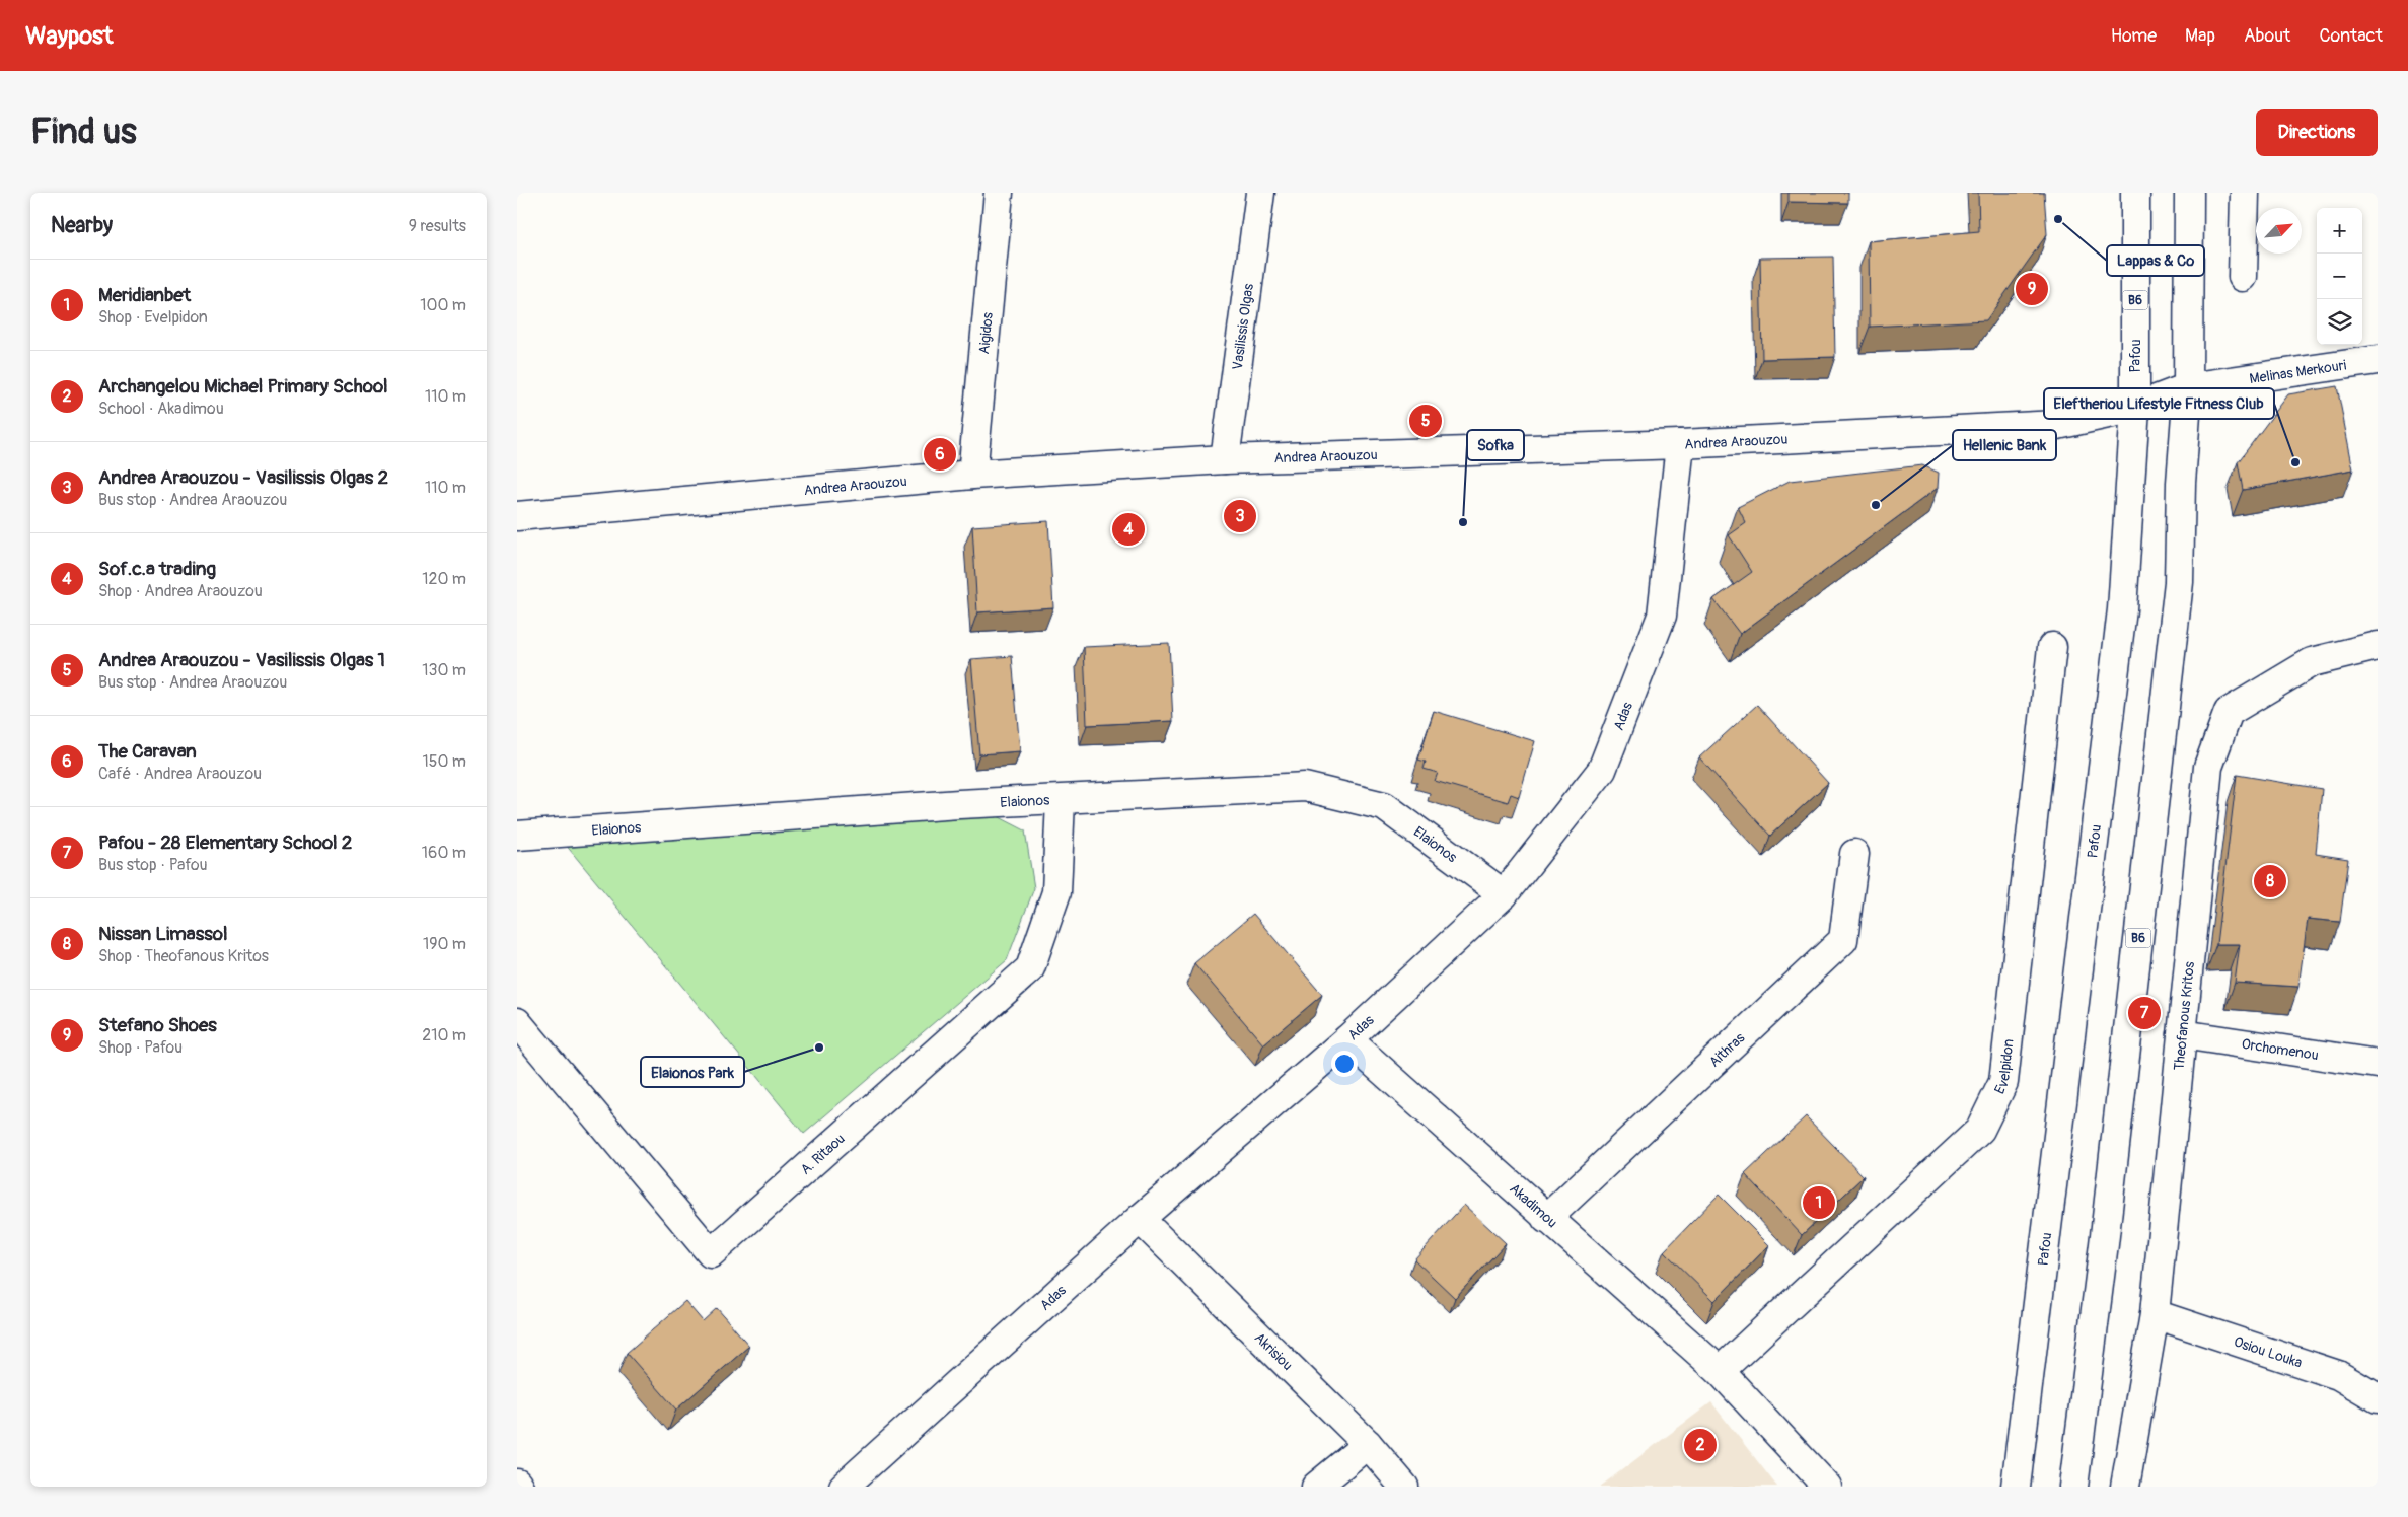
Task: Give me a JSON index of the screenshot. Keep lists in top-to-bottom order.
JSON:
{
  "streets": {
    "street": [
      "B6",
      "Vasilissis Olgas",
      "Aigidos",
      "Pafou",
      "Melinas Merkouri",
      "Andrea Araouzou",
      "Adas",
      "Elaionos",
      "Theofanous Kritos",
      "Orchomenou",
      "Aithras",
      "Evelpidon",
      "A. Ritaou",
      "Akadimou",
      "Akrisiou",
      "Osiou Louka"
    ]
  },
  "crossings": [
    ["B6", "Melinas Merkouri"],
    ["Vasilissis Olgas", "Andrea Araouzou"],
    ["Aigidos", "Andrea Araouzou"],
    ["Pafou", "Melinas Merkouri"],
    ["Pafou", "Andrea Araouzou"],
    ["Melinas Merkouri", "Andrea Araouzou"],
    ["Andrea Araouzou", "Adas"],
    ["Adas", "Elaionos"],
    ["Adas", "Akadimou"],
    ["Adas", "Akrisiou"],
    ["Elaionos", "A. Ritaou"],
    ["Theofanous Kritos", "Orchomenou"],
    ["Theofanous Kritos", "Osiou Louka"],
    ["Aithras", "Akadimou"],
    ["Evelpidon", "Akadimou"]
  ],
  "places": [
    "Lappas & Co",
    "Eleftheriou Lifestyle Fitness Club",
    "Hellenic Bank",
    "Sofka",
    "Elaionos Park"
  ],
  "north": "top right",
  "page": {
    "header": "Waypost",
    "nav": [
      "Home",
      "Map",
      "About",
      "Contact"
    ],
    "buttons": "Directions",
    "title": "Find us",
    "heading": ["Nearby", "9 results"],
    "map_buttons": ["+", "−"],
    "list": [
      {
        "mark": "1",
        "name": "Meridianbet",
        "note": "Shop · Evelpidon",
        "value": "100 m"
      },
      {
        "mark": "2",
        "name": "Archangelou Michael Primary School",
        "note": "School · Akadimou",
        "value": "110 m"
      },
      {
        "mark": "3",
        "name": "Andrea Araouzou - Vasilissis Olgas 2",
        "note": "Bus stop · Andrea Araouzou",
        "value": "110 m"
      },
      {
        "mark": "4",
        "name": "Sof.c.a trading",
        "note": "Shop · Andrea Araouzou",
        "value": "120 m"
      },
      {
        "mark": "5",
        "name": "Andrea Araouzou - Vasilissis Olgas 1",
        "note": "Bus stop · Andrea Araouzou",
        "value": "130 m"
      },
      {
        "mark": "6",
        "name": "The Caravan",
        "note": "Café · Andrea Araouzou",
        "value": "150 m"
      },
      {
        "mark": "7",
        "name": "Pafou - 28 Elementary School 2",
        "note": "Bus stop · Pafou",
        "value": "160 m"
      },
      {
        "mark": "8",
        "name": "Nissan Limassol",
        "note": "Shop · Theofanous Kritos",
        "value": "190 m"
      },
      {
        "mark": "9",
        "name": "Stefano Shoes",
        "note": "Shop · Pafou",
        "value": "210 m"
      }
    ],
    "pins": [
      "9",
      "5",
      "6",
      "3",
      "4",
      "8",
      "7",
      "1",
      "2"
    ]
  }
}
